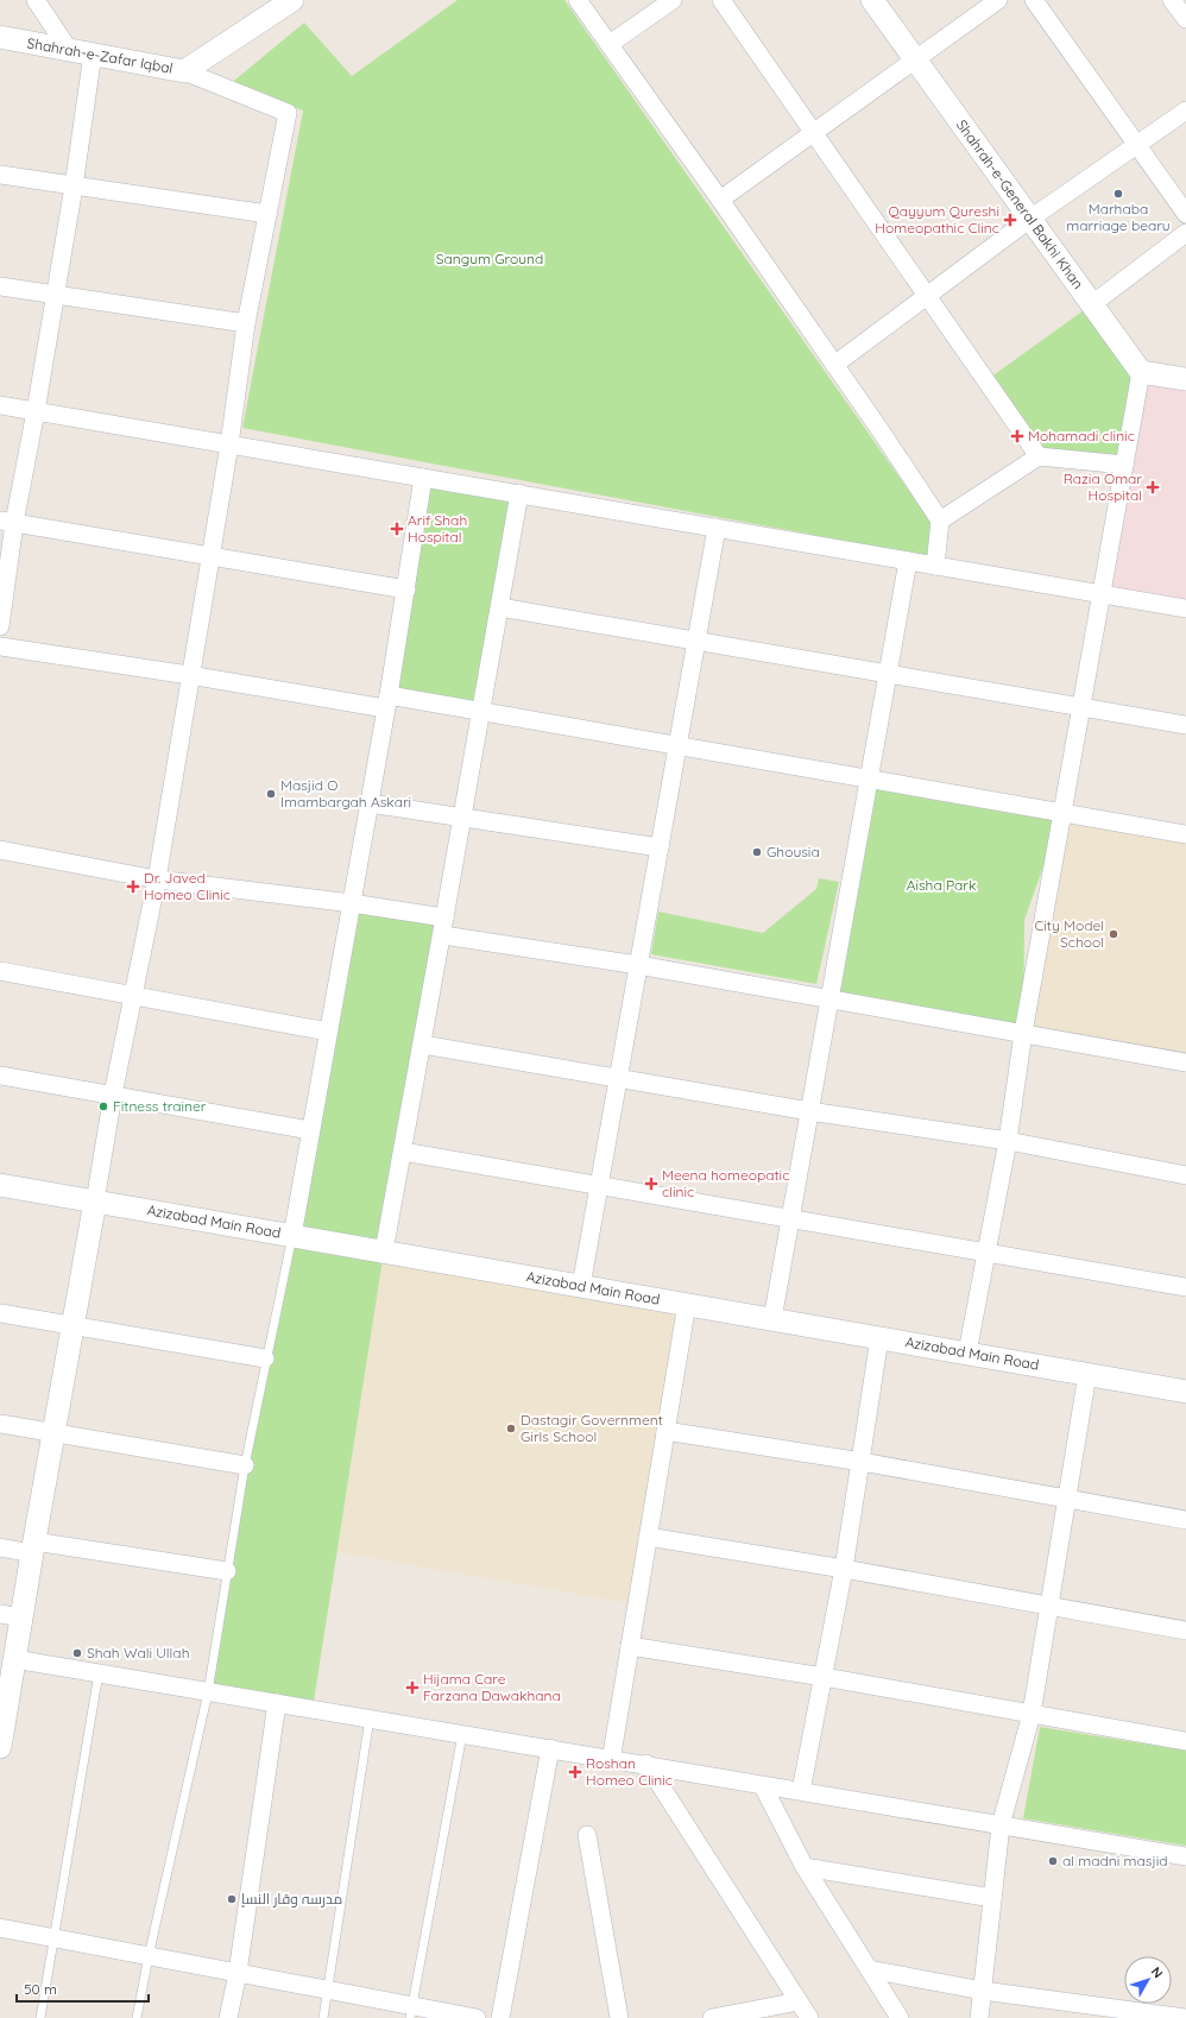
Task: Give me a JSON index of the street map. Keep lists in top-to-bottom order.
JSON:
{
  "streets": {
    "street": ["Shahrah-e-Zafar Iqbal", "Shahrah-e-General Bakhi Khan", "Azizabad Main Road"]
  },
  "parks": ["Sangum Ground", "Aisha Park"],
  "places": {
    "other": [
      "Marhaba marriage bearu",
      "Masjid O Imambargah Askari",
      "Ghousia",
      "City Model School",
      "Fitness trainer",
      "Dastagir Government Girls School",
      "Shah Wali Ullah",
      "al madni masjid",
      "مدرسہ وقار النسإ"
    ],
    "health": [
      "Qayyum Qureshi Homeopathic Clinc",
      "Mohamadi clinic",
      "Razia Omar Hospital",
      "Arif Shah Hospital",
      "Dr. Javed Homeo Clinic",
      "Meena homeopatic clinic",
      "Hijama Care Farzana Dawakhana",
      "Roshan Homeo Clinic"
    ]
  },
  "scale_bar": "50 m",
  "north": "top right"
}
